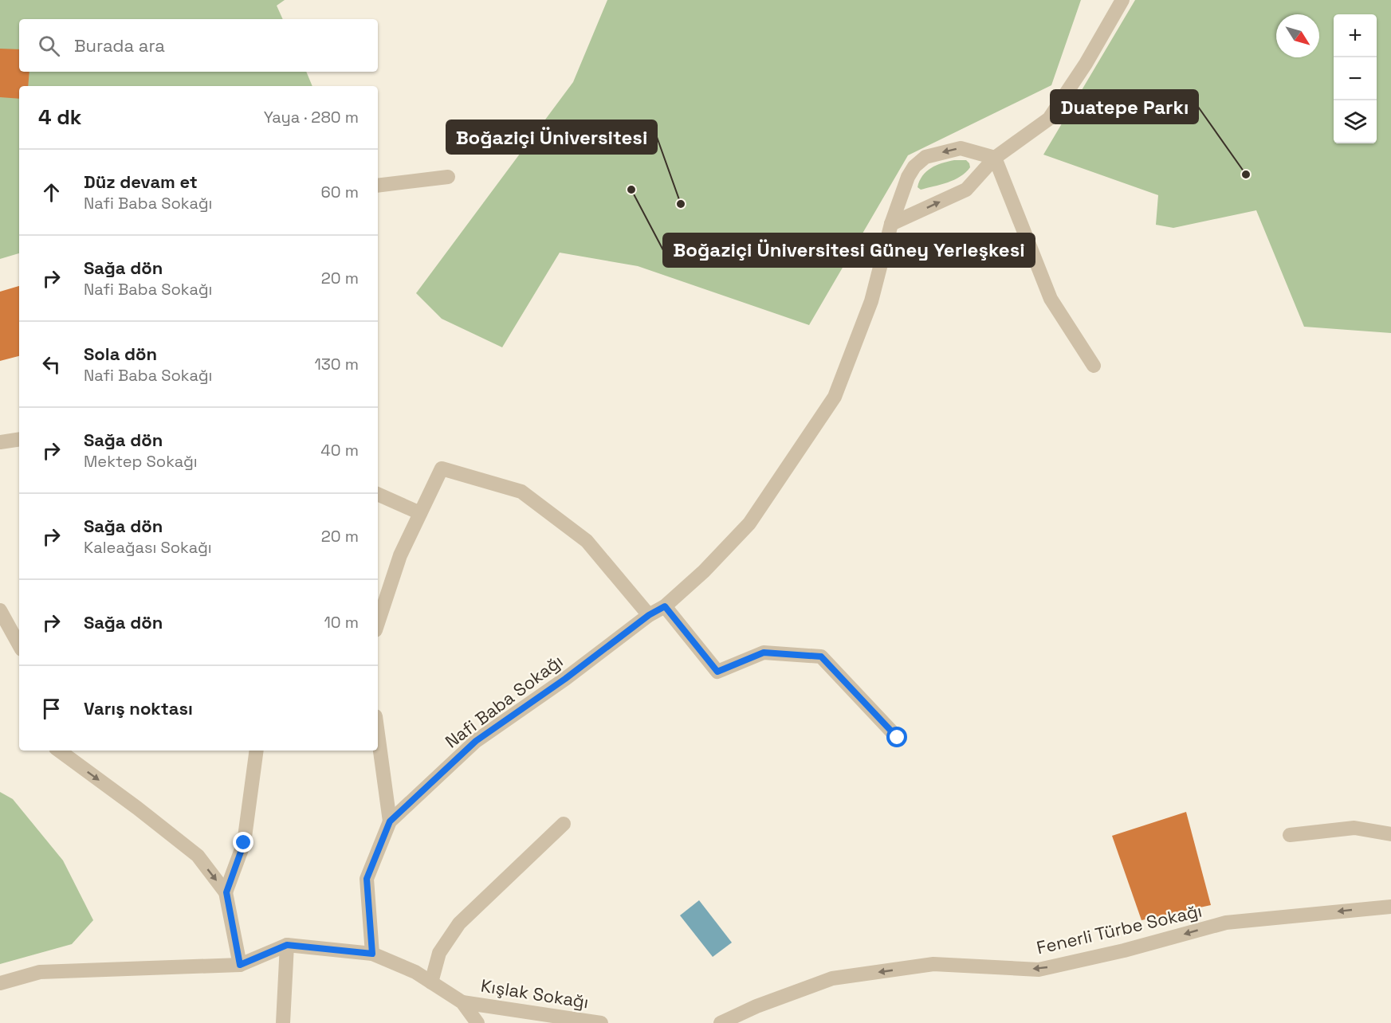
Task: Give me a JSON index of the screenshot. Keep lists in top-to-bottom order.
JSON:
{
  "streets": {
    "street": ["Nafi Baba Sokağı", "Fenerli Türbe Sokağı", "Kışlak Sokağı"]
  },
  "one_way": ["Fenerli Türbe Sokağı"],
  "places": ["Duatepe Parkı", "Boğaziçi Üniversitesi Güney Yerleşkesi", "Boğaziçi Üniversitesi"],
  "north": "bottom right",
  "page": {
    "map_buttons": ["+", "−"],
    "search": "Burada ara",
    "heading": ["4 dk", "Yaya · 280 m"],
    "list": [
      ["Düz devam et", "Nafi Baba Sokağı", "60 m"],
      ["Sağa dön", "Nafi Baba Sokağı", "20 m"],
      ["Sola dön", "Nafi Baba Sokağı", "130 m"],
      ["Sağa dön", "Mektep Sokağı", "40 m"],
      ["Sağa dön", "Kaleağası Sokağı", "20 m"],
      ["Sağa dön", "10 m"],
      "Varış noktası"
    ]
  }
}
